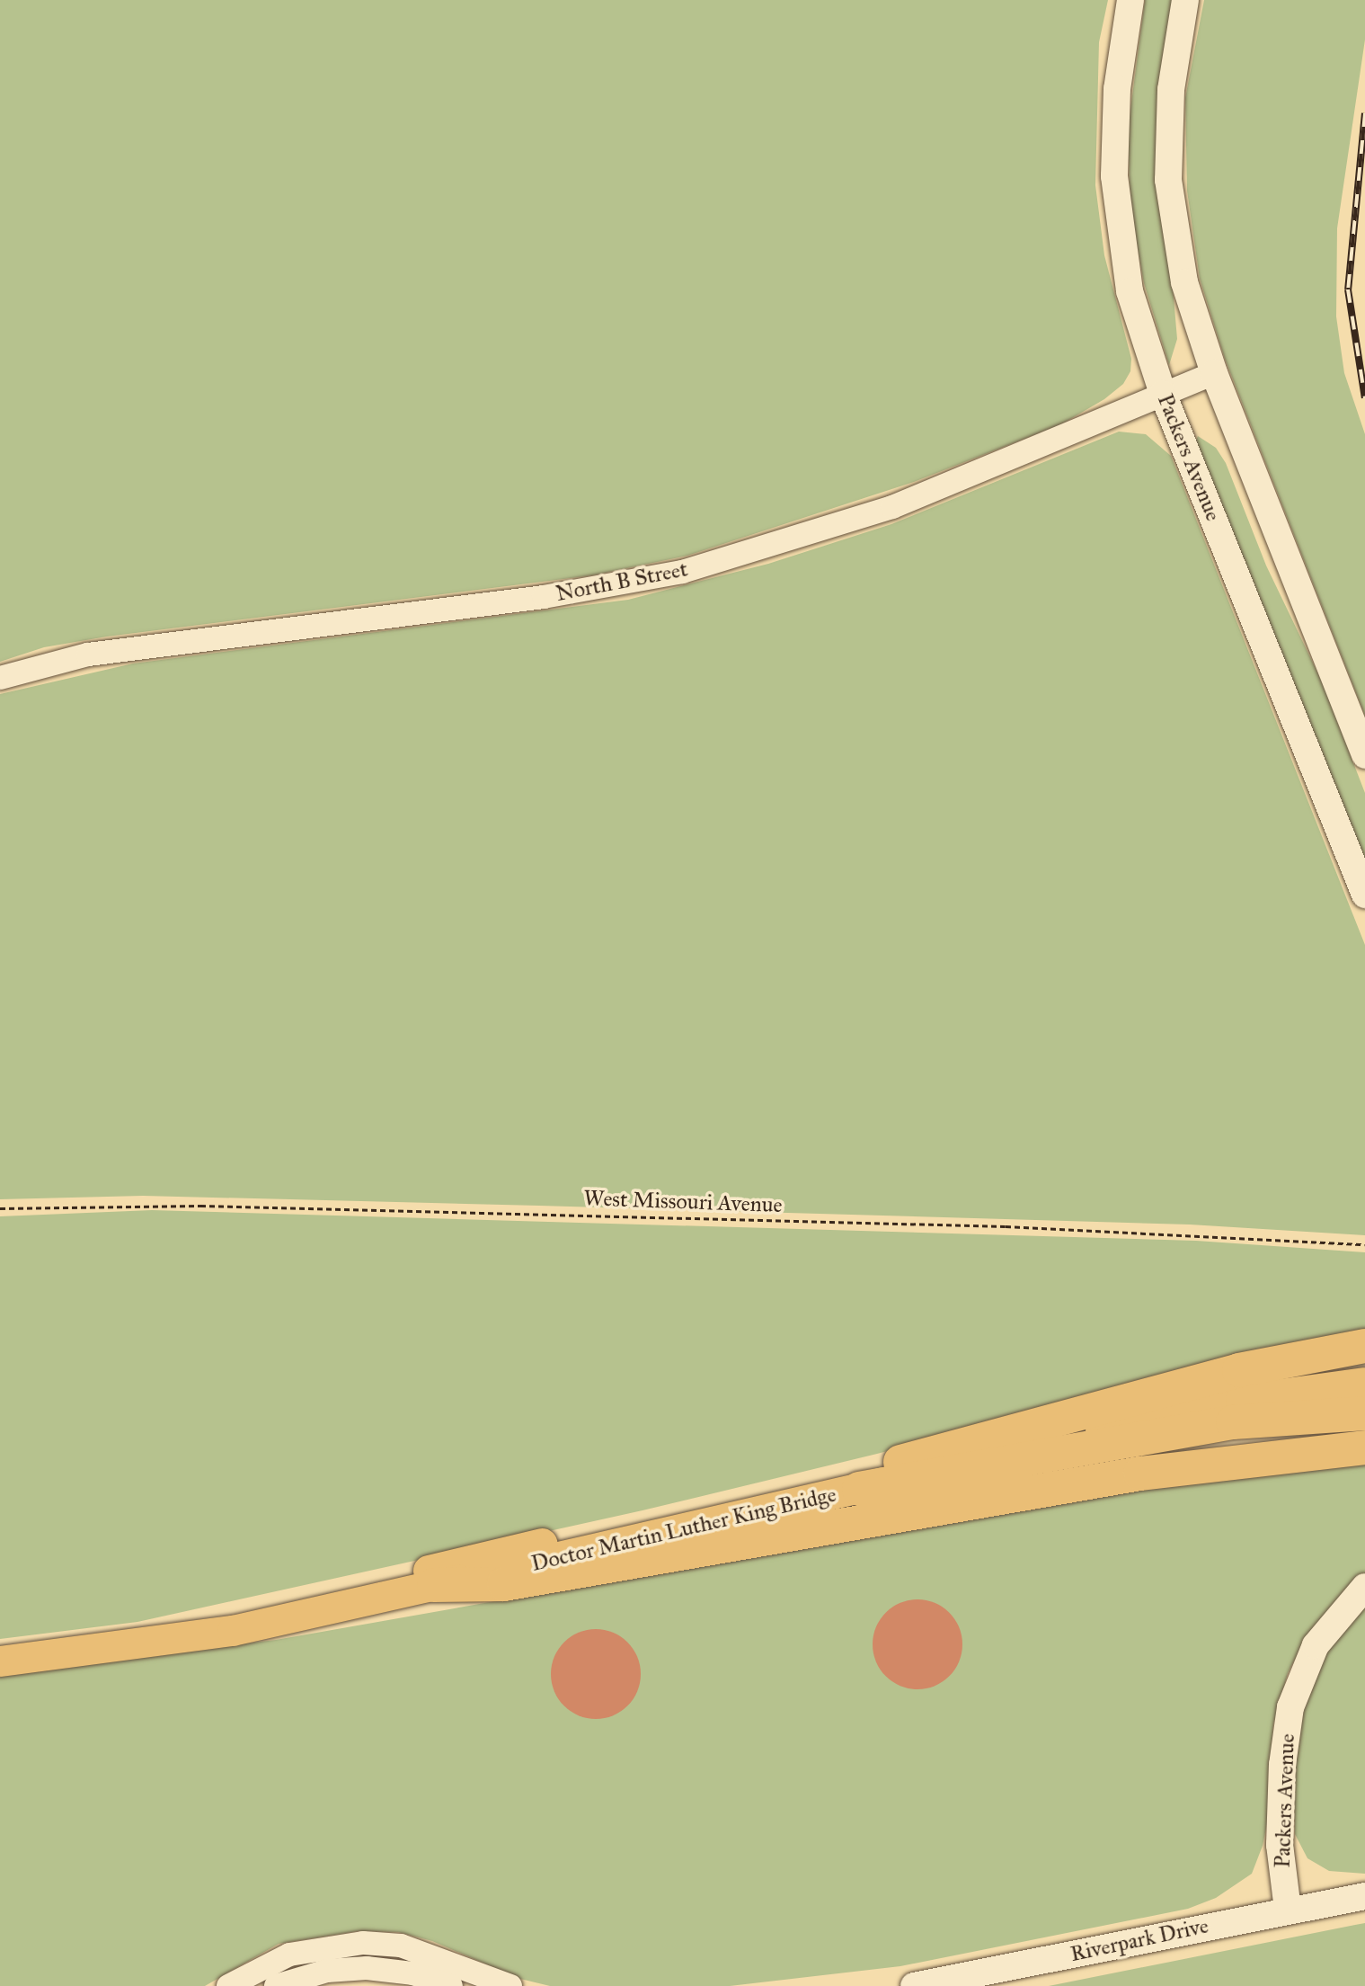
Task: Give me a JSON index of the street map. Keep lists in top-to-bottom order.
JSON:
{
  "streets": {
    "main road": ["Packers Avenue", "Doctor Martin Luther King Bridge", "Riverpark Drive"],
    "street": ["North B Street"],
    "path": ["West Missouri Avenue"]
  },
  "crossings": [
    ["Packers Avenue", "North B Street"],
    ["Packers Avenue", "Riverpark Drive"]
  ]
}
